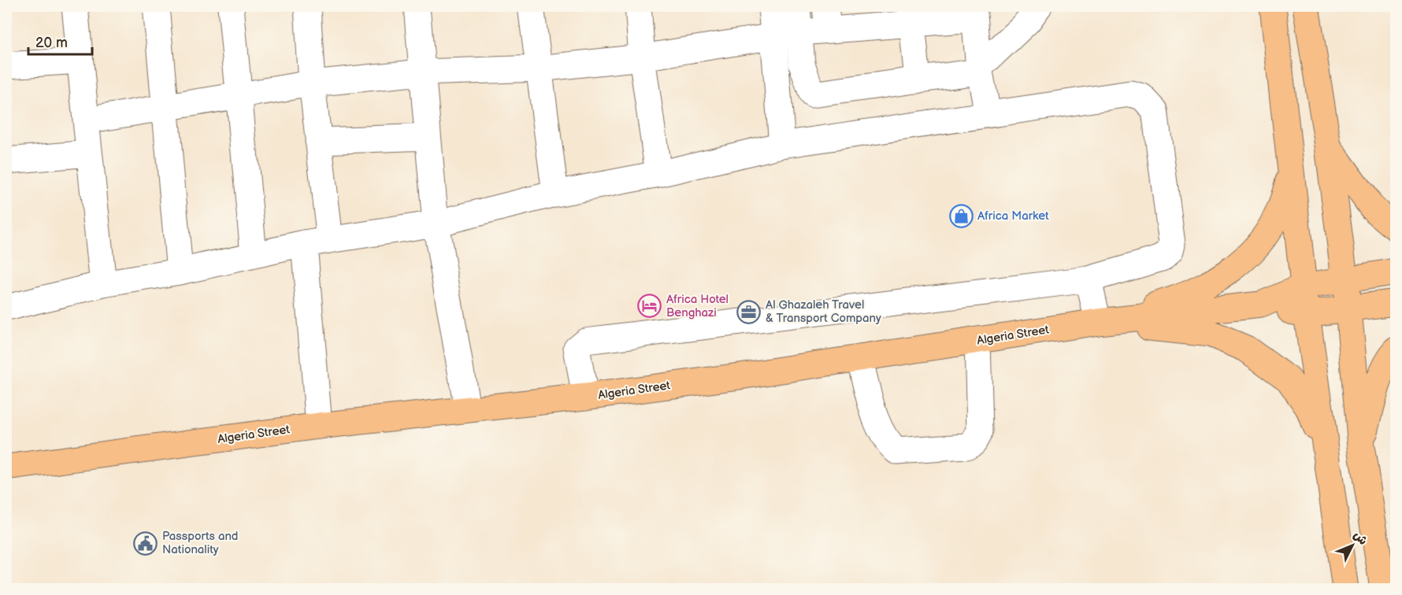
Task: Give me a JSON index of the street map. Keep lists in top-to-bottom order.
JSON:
{
  "streets": {
    "main road": ["Algeria Street"]
  },
  "places": {
    "shop": ["Africa Market"],
    "hotel": ["Africa Hotel Benghazi"],
    "office": ["Al Ghazaleh Travel & Transport Company"],
    "public building": ["Passports and Nationality"]
  },
  "scale_bar": "20 m",
  "north": "top right"
}
